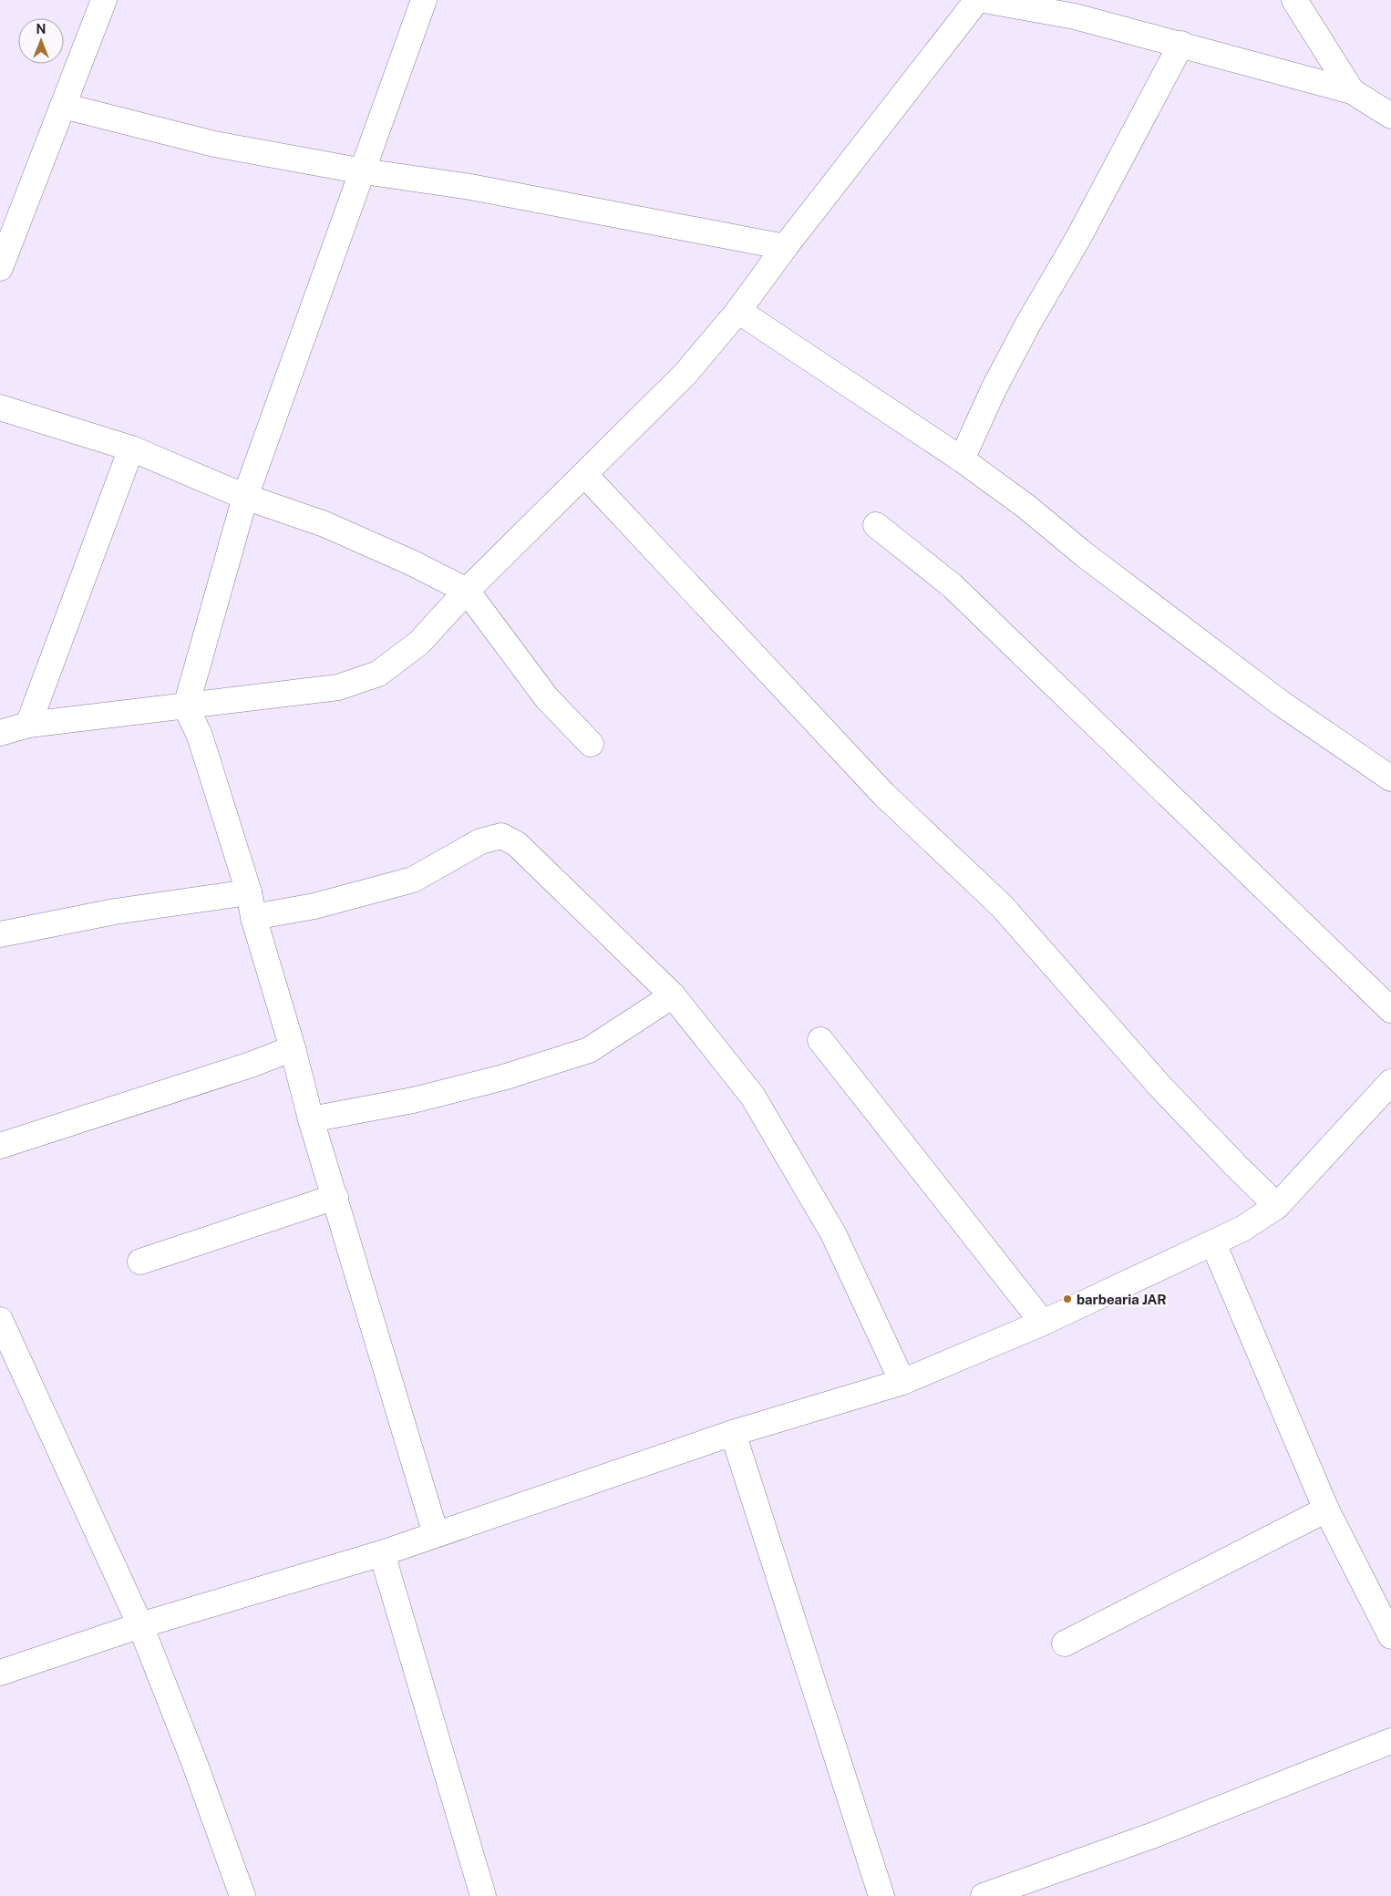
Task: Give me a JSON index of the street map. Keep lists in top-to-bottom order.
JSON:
{
  "places": ["barbearia JAR"],
  "north": "top"
}
